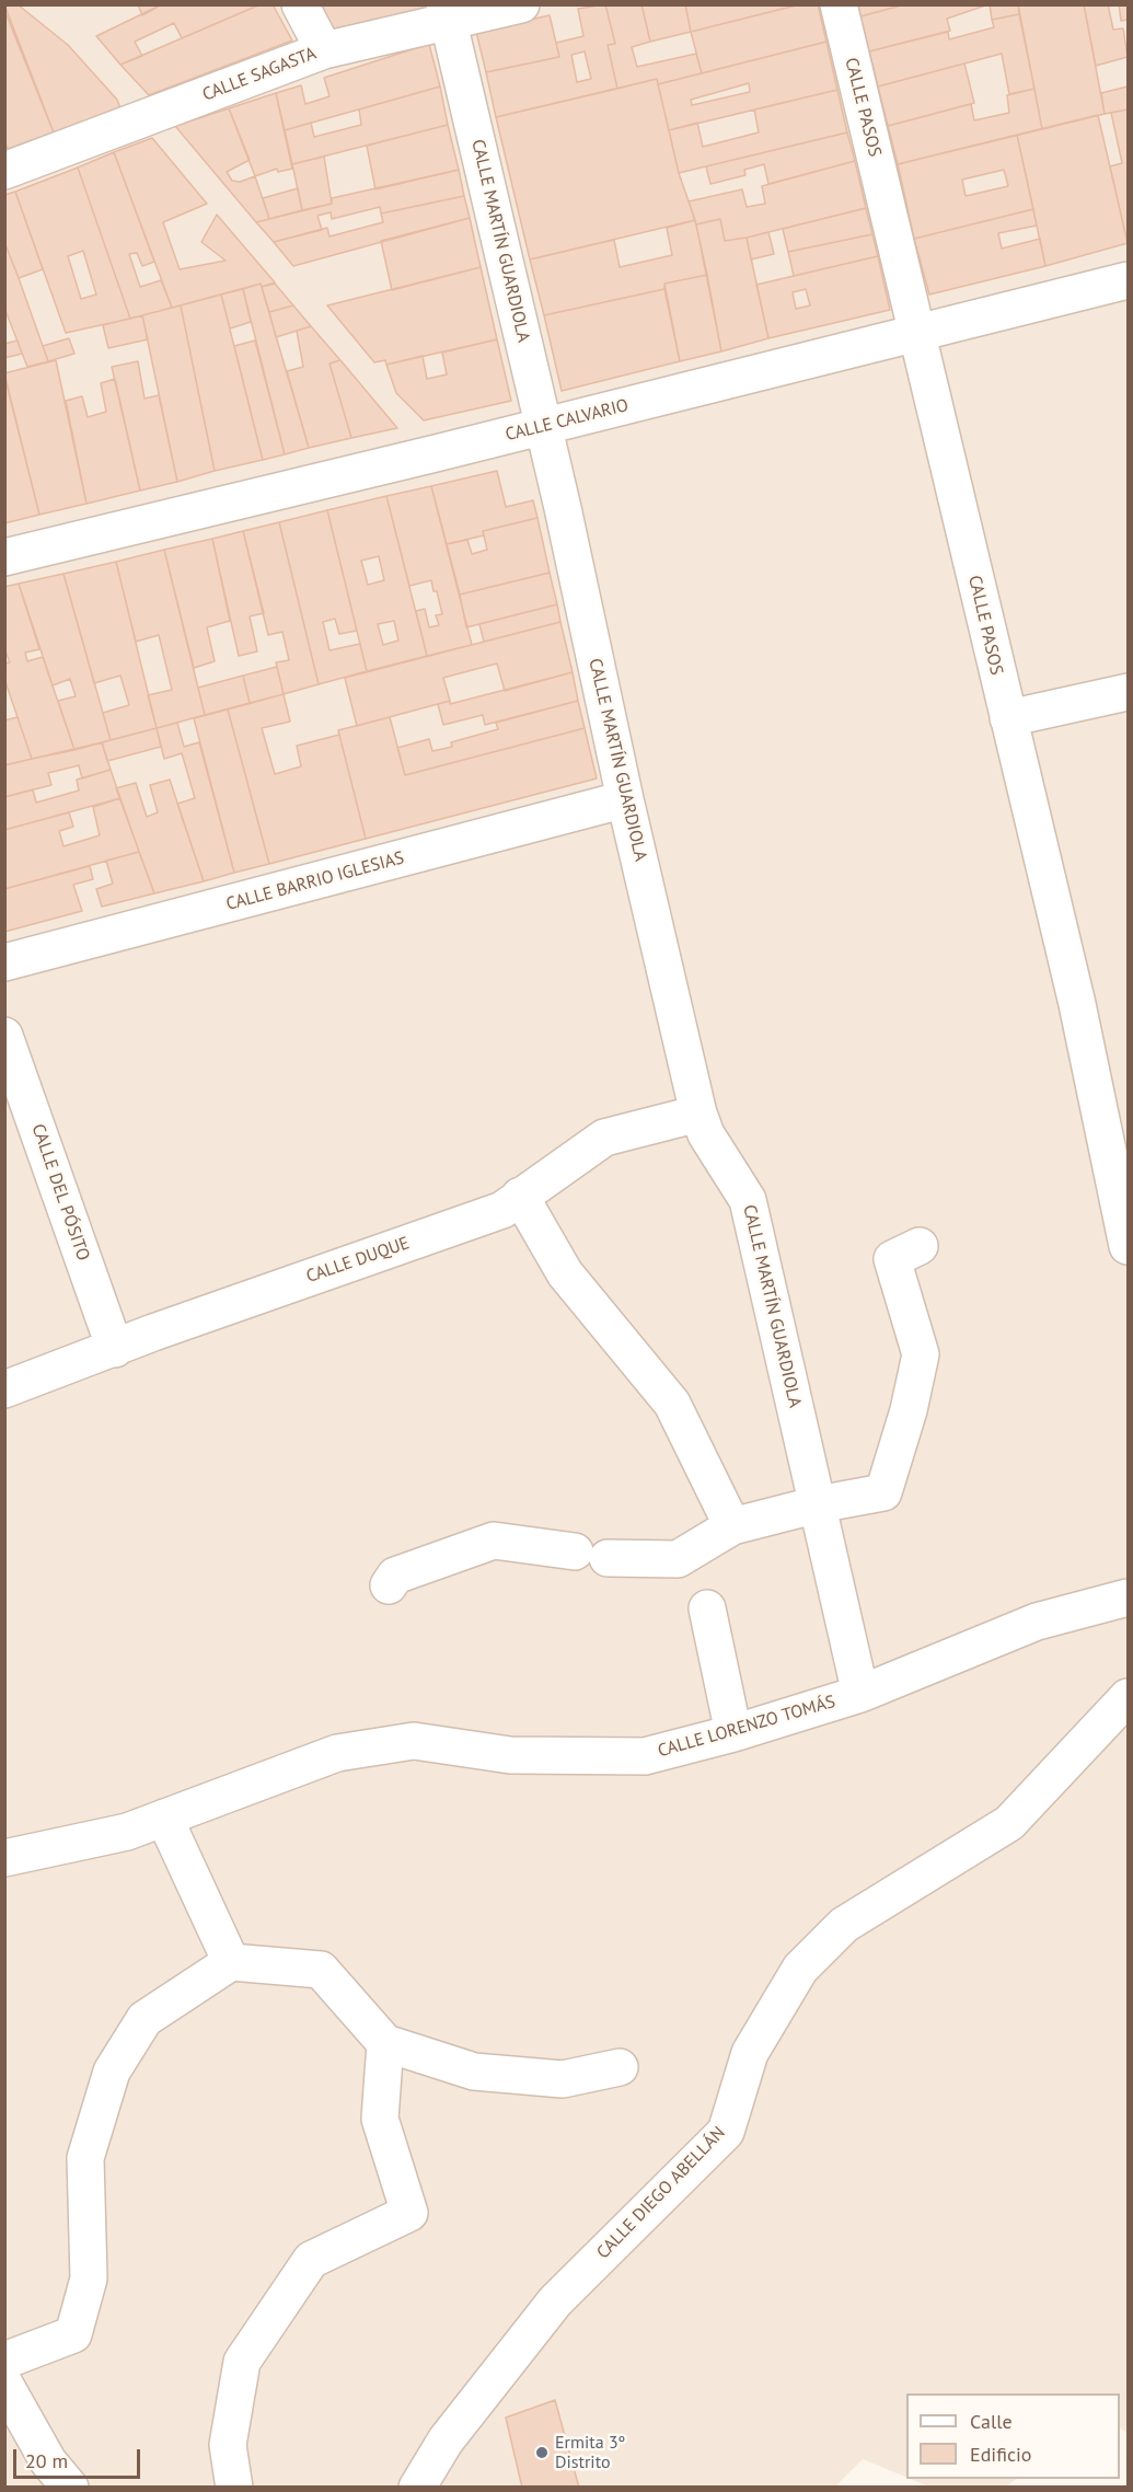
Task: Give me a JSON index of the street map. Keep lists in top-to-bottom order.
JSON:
{
  "streets": {
    "street": [
      "CALLE SAGASTA",
      "CALLE PASOS",
      "CALLE MARTÍN GUARDIOLA",
      "CALLE CALVARIO",
      "CALLE BARRIO IGLESIAS",
      "CALLE DEL PÓSITO",
      "CALLE DUQUE",
      "CALLE LORENZO TOMÁS",
      "CALLE DIEGO ABELLÁN"
    ]
  },
  "crossings": [
    ["CALLE SAGASTA", "CALLE MARTÍN GUARDIOLA"],
    ["CALLE PASOS", "CALLE CALVARIO"],
    ["CALLE MARTÍN GUARDIOLA", "CALLE CALVARIO"],
    ["CALLE MARTÍN GUARDIOLA", "CALLE BARRIO IGLESIAS"],
    ["CALLE MARTÍN GUARDIOLA", "CALLE DUQUE"],
    ["CALLE MARTÍN GUARDIOLA", "CALLE LORENZO TOMÁS"],
    ["CALLE DEL PÓSITO", "CALLE DUQUE"]
  ],
  "places": ["Ermita 3º Distrito"],
  "legend": ["Calle", "Edificio"],
  "scale_bar": "20 m"
}
